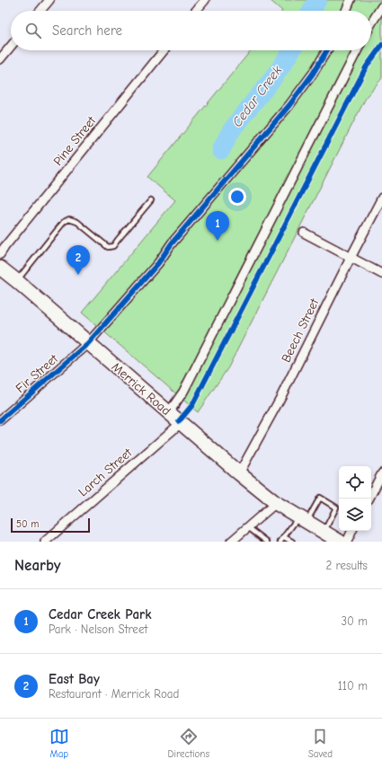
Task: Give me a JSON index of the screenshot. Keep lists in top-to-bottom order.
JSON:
{
  "streets": {
    "main road": ["Merrick Road"],
    "street": [
      "Pine Street",
      "Beech Street",
      "Fir Street",
      "Larch Street"
    ]
  },
  "crossings": [
    ["Beech Street", "Merrick Road"],
    ["Fir Street", "Merrick Road"],
    ["Merrick Road", "Larch Street"]
  ],
  "water": ["Cedar Creek"],
  "scale_bar": "50 m",
  "page": {
    "search": "Search here",
    "pins": ["1", "2"],
    "scale": "50 m",
    "heading": ["Nearby", "2 results"],
    "list": [
      {
        "mark": "1",
        "name": "Cedar Creek Park",
        "note": "Park · Nelson Street",
        "value": "30 m"
      },
      {
        "mark": "2",
        "name": "East Bay",
        "note": "Restaurant · Merrick Road",
        "value": "110 m"
      }
    ],
    "nav": ["Map", "Directions", "Saved"]
  }
}
